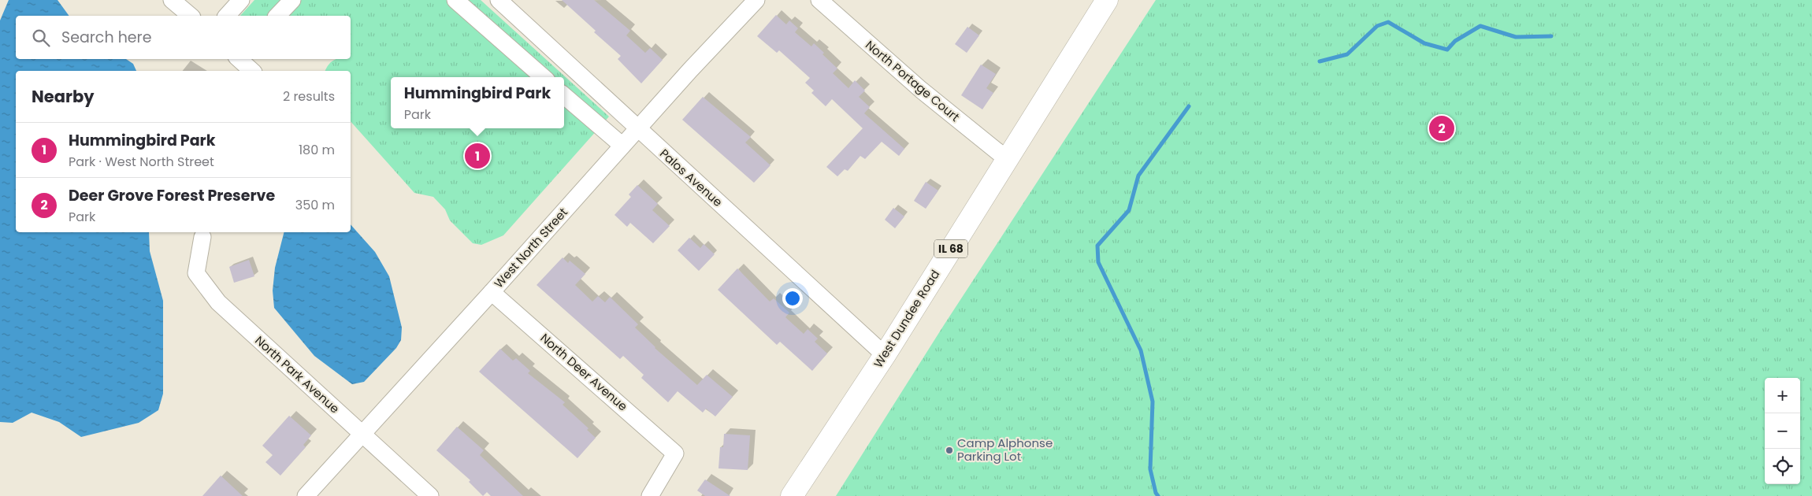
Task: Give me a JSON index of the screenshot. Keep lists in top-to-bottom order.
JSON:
{
  "streets": {
    "main road": ["IL 68", "West Dundee Road"],
    "street": [
      "North Portage Court",
      "Palos Avenue",
      "West North Street",
      "North Deer Avenue",
      "North Park Avenue"
    ]
  },
  "crossings": [
    ["North Portage Court", "West Dundee Road"],
    ["Palos Avenue", "West North Street"],
    ["Palos Avenue", "West Dundee Road"],
    ["West North Street", "North Deer Avenue"],
    ["West North Street", "North Park Avenue"]
  ],
  "places": ["Camp Alphonse Parking Lot"],
  "page": {
    "search": "Search here",
    "heading": ["Nearby", "2 results"],
    "popup": ["Hummingbird Park", "Park"],
    "pins": ["2", "1"],
    "list": [
      {
        "mark": "1",
        "name": "Hummingbird Park",
        "note": "Park · West North Street",
        "value": "180 m"
      },
      {
        "mark": "2",
        "name": "Deer Grove Forest Preserve",
        "note": "Park",
        "value": "350 m"
      }
    ],
    "map_buttons": ["+", "−"]
  }
}
